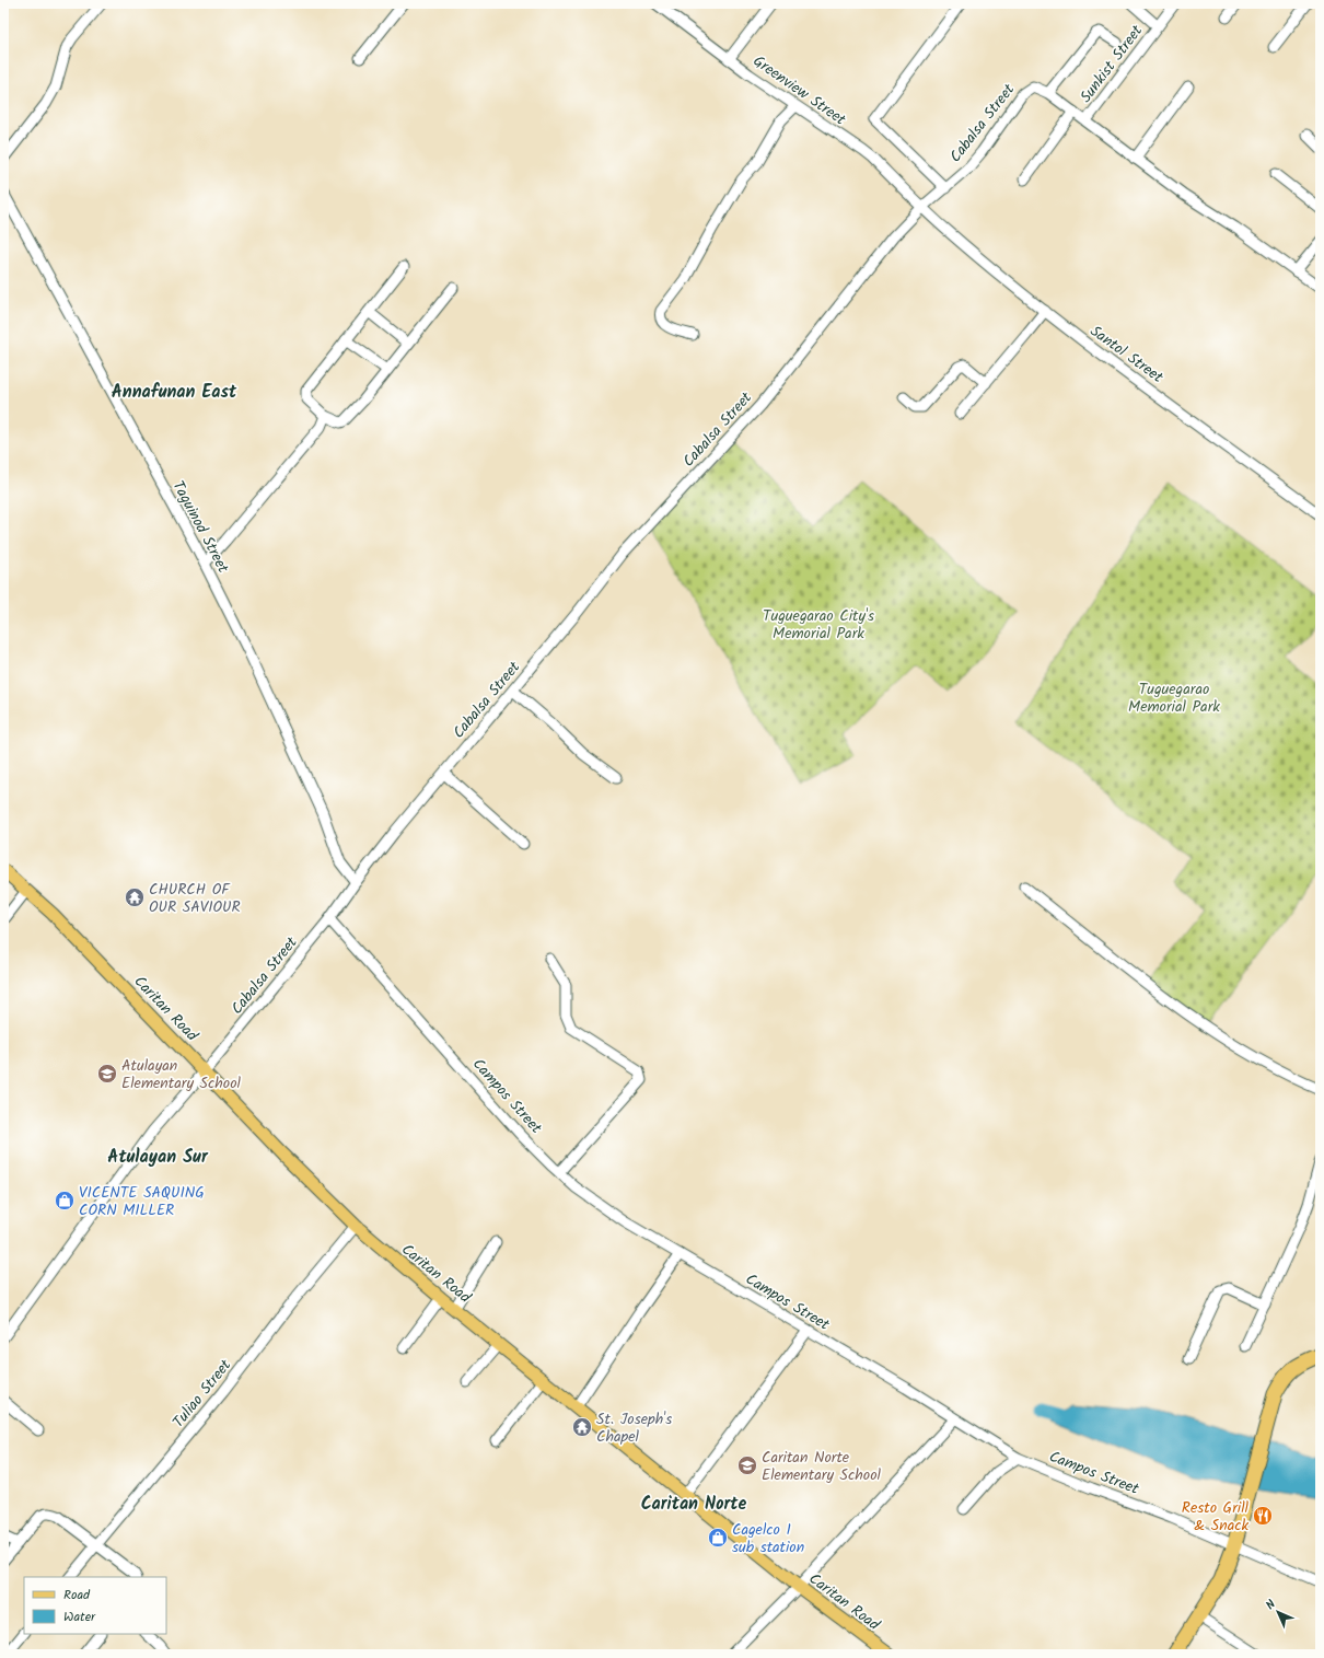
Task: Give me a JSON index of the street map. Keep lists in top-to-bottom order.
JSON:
{
  "streets": {
    "main road": ["Caritan Road"],
    "street": [
      "Sunkist Street",
      "Greenview Street",
      "Cabalsa Street",
      "Santol Street",
      "Taguinod Street",
      "Campos Street",
      "Tuliao Street"
    ]
  },
  "crossings": [
    ["Sunkist Street", "Cabalsa Street"],
    ["Greenview Street", "Cabalsa Street"],
    ["Greenview Street", "Santol Street"],
    ["Cabalsa Street", "Santol Street"],
    ["Cabalsa Street", "Taguinod Street"],
    ["Cabalsa Street", "Caritan Road"],
    ["Cabalsa Street", "Campos Street"],
    ["Caritan Road", "Tuliao Street"]
  ],
  "districts": ["Annafunan East", "Atulayan Sur", "Caritan Norte"],
  "parks": ["Tuguegarao City's Memorial Park", "Tuguegarao Memorial Park"],
  "places": {
    "temple": ["CHURCH OF OUR SAVIOUR", "St. Joseph's Chapel"],
    "school or university": ["Atulayan Elementary School", "Caritan Norte Elementary School"],
    "shop": ["VICENTE SAQUING CORN MILLER", "Cagelco 1 sub station"],
    "restaurant": ["Resto Grill & Snack"]
  },
  "legend": ["Road", "Water"],
  "north": "top left"
}
